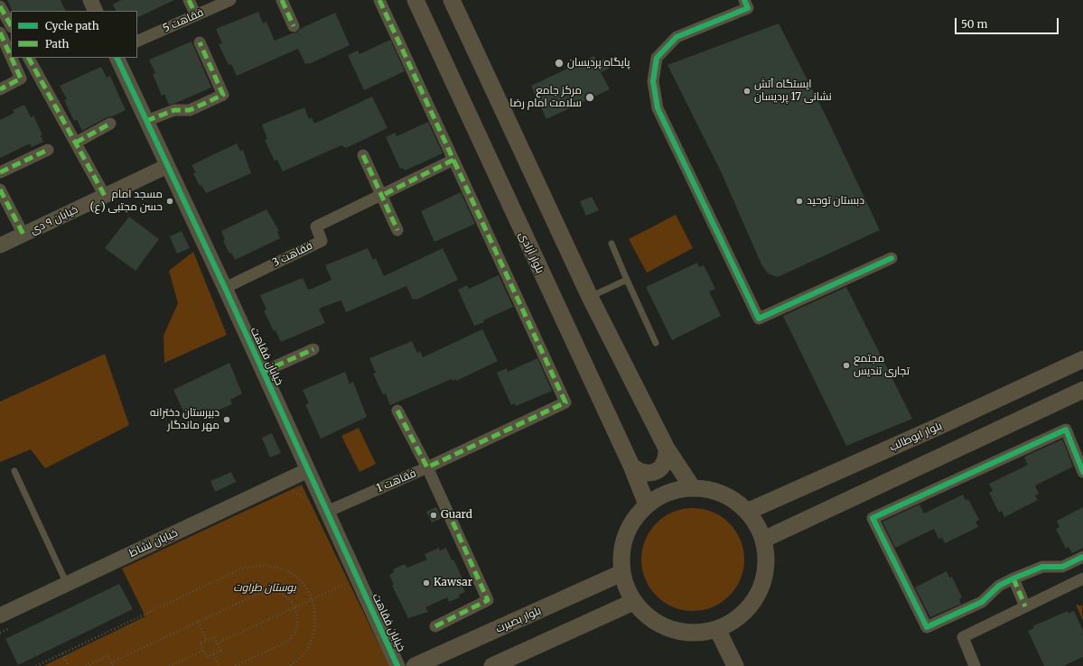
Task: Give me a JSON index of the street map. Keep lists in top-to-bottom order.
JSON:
{
  "streets": {
    "main road": ["بلوار آزادی", "بلوار ابوطالب", "بلوار بصیرت"],
    "street": [
      "فقاهت 5",
      "خیابان ۹ دی",
      "فقاهت 3",
      "خیابان فقاهت",
      "فقاهت 1",
      "خیابان نشاط"
    ]
  },
  "crossings": [
    ["خیابان ۹ دی", "خیابان فقاهت"],
    ["فقاهت 3", "خیابان فقاهت"],
    ["خیابان فقاهت", "فقاهت 1"],
    ["خیابان فقاهت", "خیابان نشاط"]
  ],
  "parks": ["بوستان طراوت"],
  "places": [
    "پایگاه پردیسان",
    "ایستگاه آتش نشانی 17 پردیسان",
    "مرکز جامع سلامت امام رضا",
    "مسجد امام حسن مجتبی (ع)",
    "دبستان توحید",
    "مجتمع تجاری تندیس",
    "دبیرستان دخترانه مهر ماندگار",
    "Guard",
    "Kawsar"
  ],
  "legend": ["Cycle path", "Path"],
  "scale_bar": "50 m"
}
